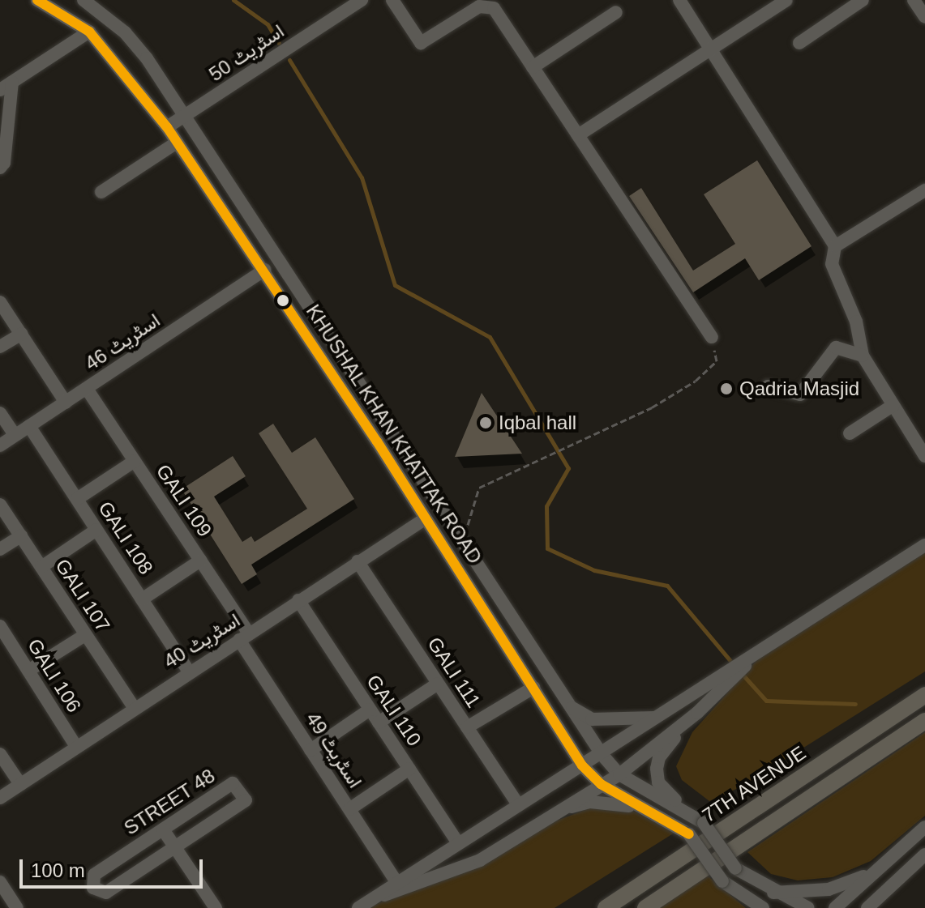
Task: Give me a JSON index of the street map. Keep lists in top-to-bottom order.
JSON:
{
  "streets": {
    "main road": ["7TH AVENUE"],
    "street": [
      "اسٹریٹ 50",
      "اسٹریٹ 46",
      "KHUSHAL KHAN KHATTAK ROAD",
      "GALI 109",
      "GALI 108",
      "GALI 107",
      "اسٹریٹ 40",
      "GALI 111",
      "GALI 106",
      "GALI 110",
      "اسٹریٹ 49",
      "STREET 48"
    ]
  },
  "crossings": [
    ["اسٹریٹ 50", "KHUSHAL KHAN KHATTAK ROAD"],
    ["اسٹریٹ 46", "KHUSHAL KHAN KHATTAK ROAD"],
    ["اسٹریٹ 46", "GALI 109"],
    ["اسٹریٹ 46", "GALI 108"],
    ["KHUSHAL KHAN KHATTAK ROAD", "اسٹریٹ 40"],
    ["GALI 109", "اسٹریٹ 40"],
    ["GALI 109", "اسٹریٹ 49"],
    ["GALI 108", "اسٹریٹ 40"],
    ["GALI 107", "اسٹریٹ 40"],
    ["اسٹریٹ 40", "GALI 111"],
    ["اسٹریٹ 40", "GALI 106"],
    ["اسٹریٹ 40", "GALI 110"],
    ["اسٹریٹ 40", "اسٹریٹ 49"]
  ],
  "places": ["Qadria Masjid", "Iqbal hall"],
  "scale_bar": "100 m"
}
